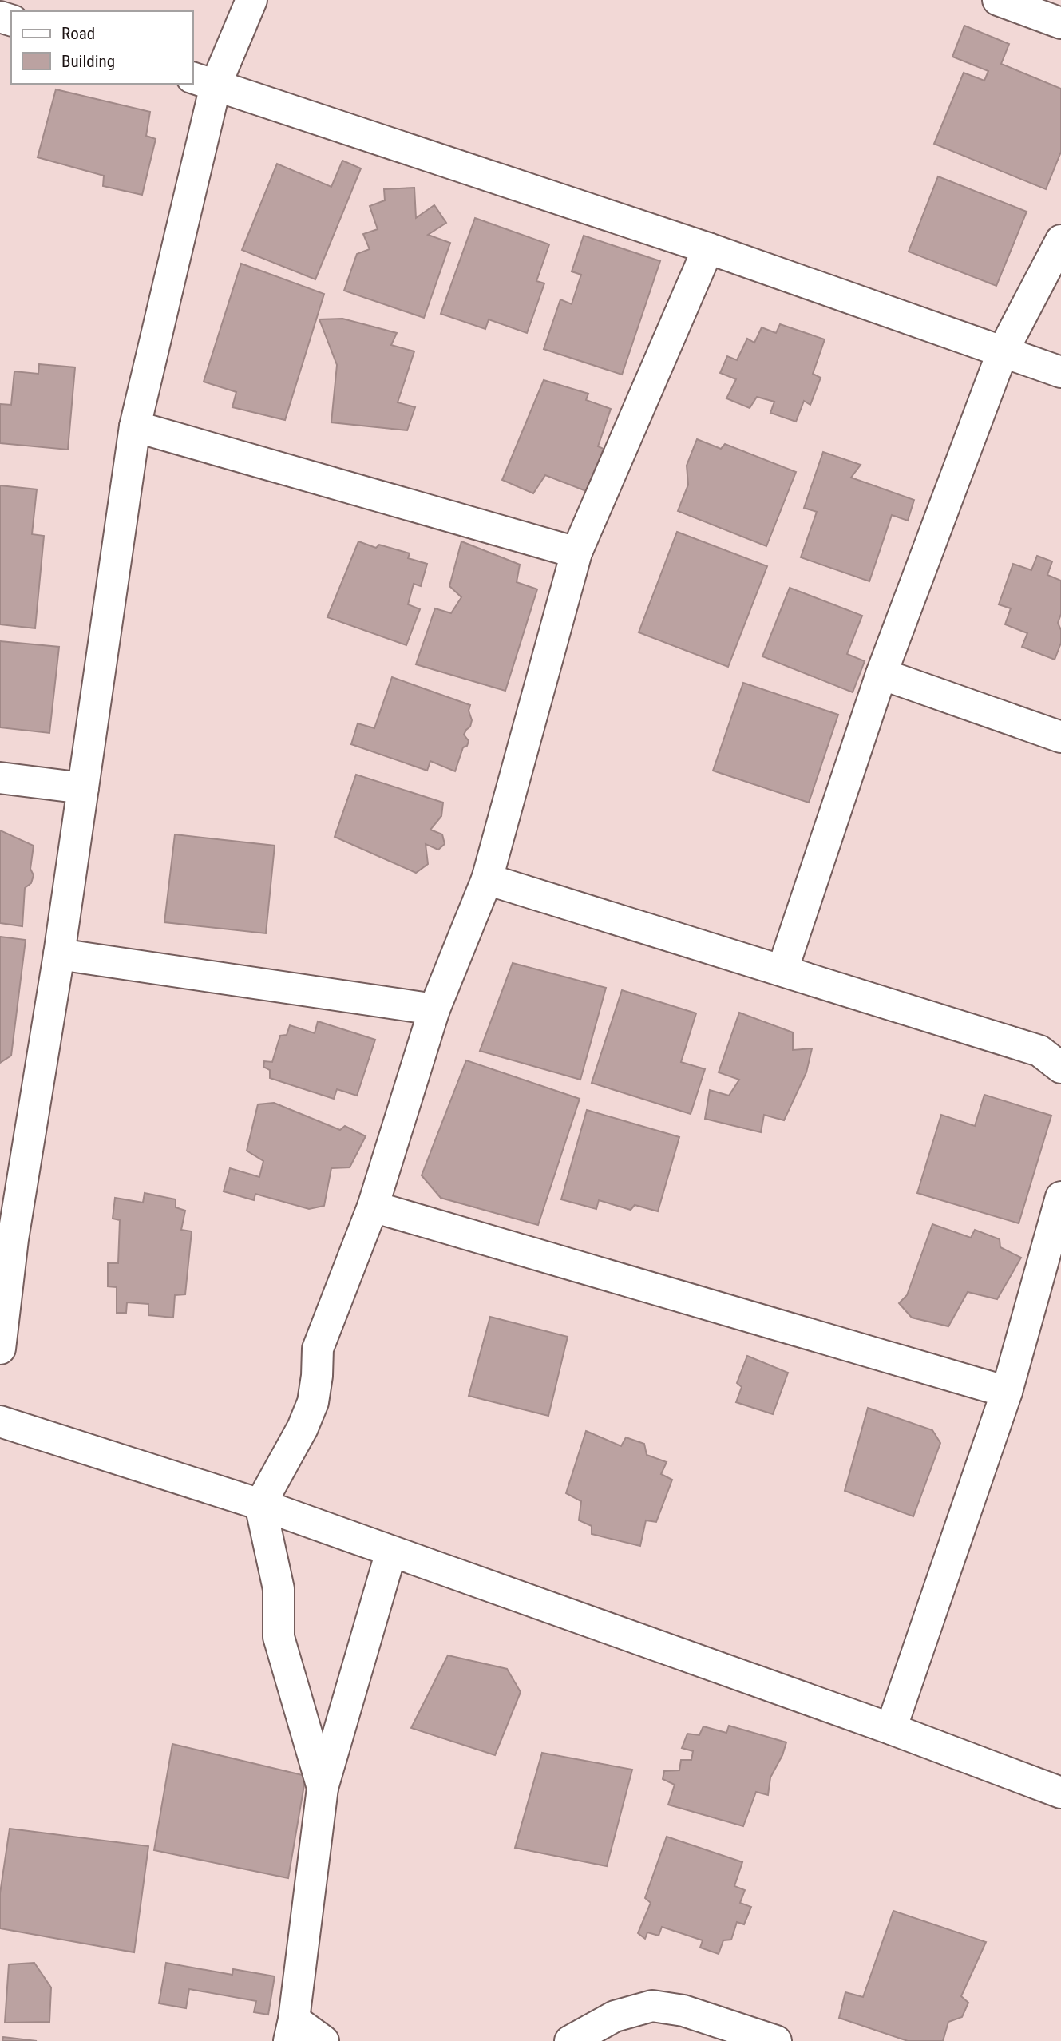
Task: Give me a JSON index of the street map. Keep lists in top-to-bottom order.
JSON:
{
  "legend": ["Road", "Building"]
}
